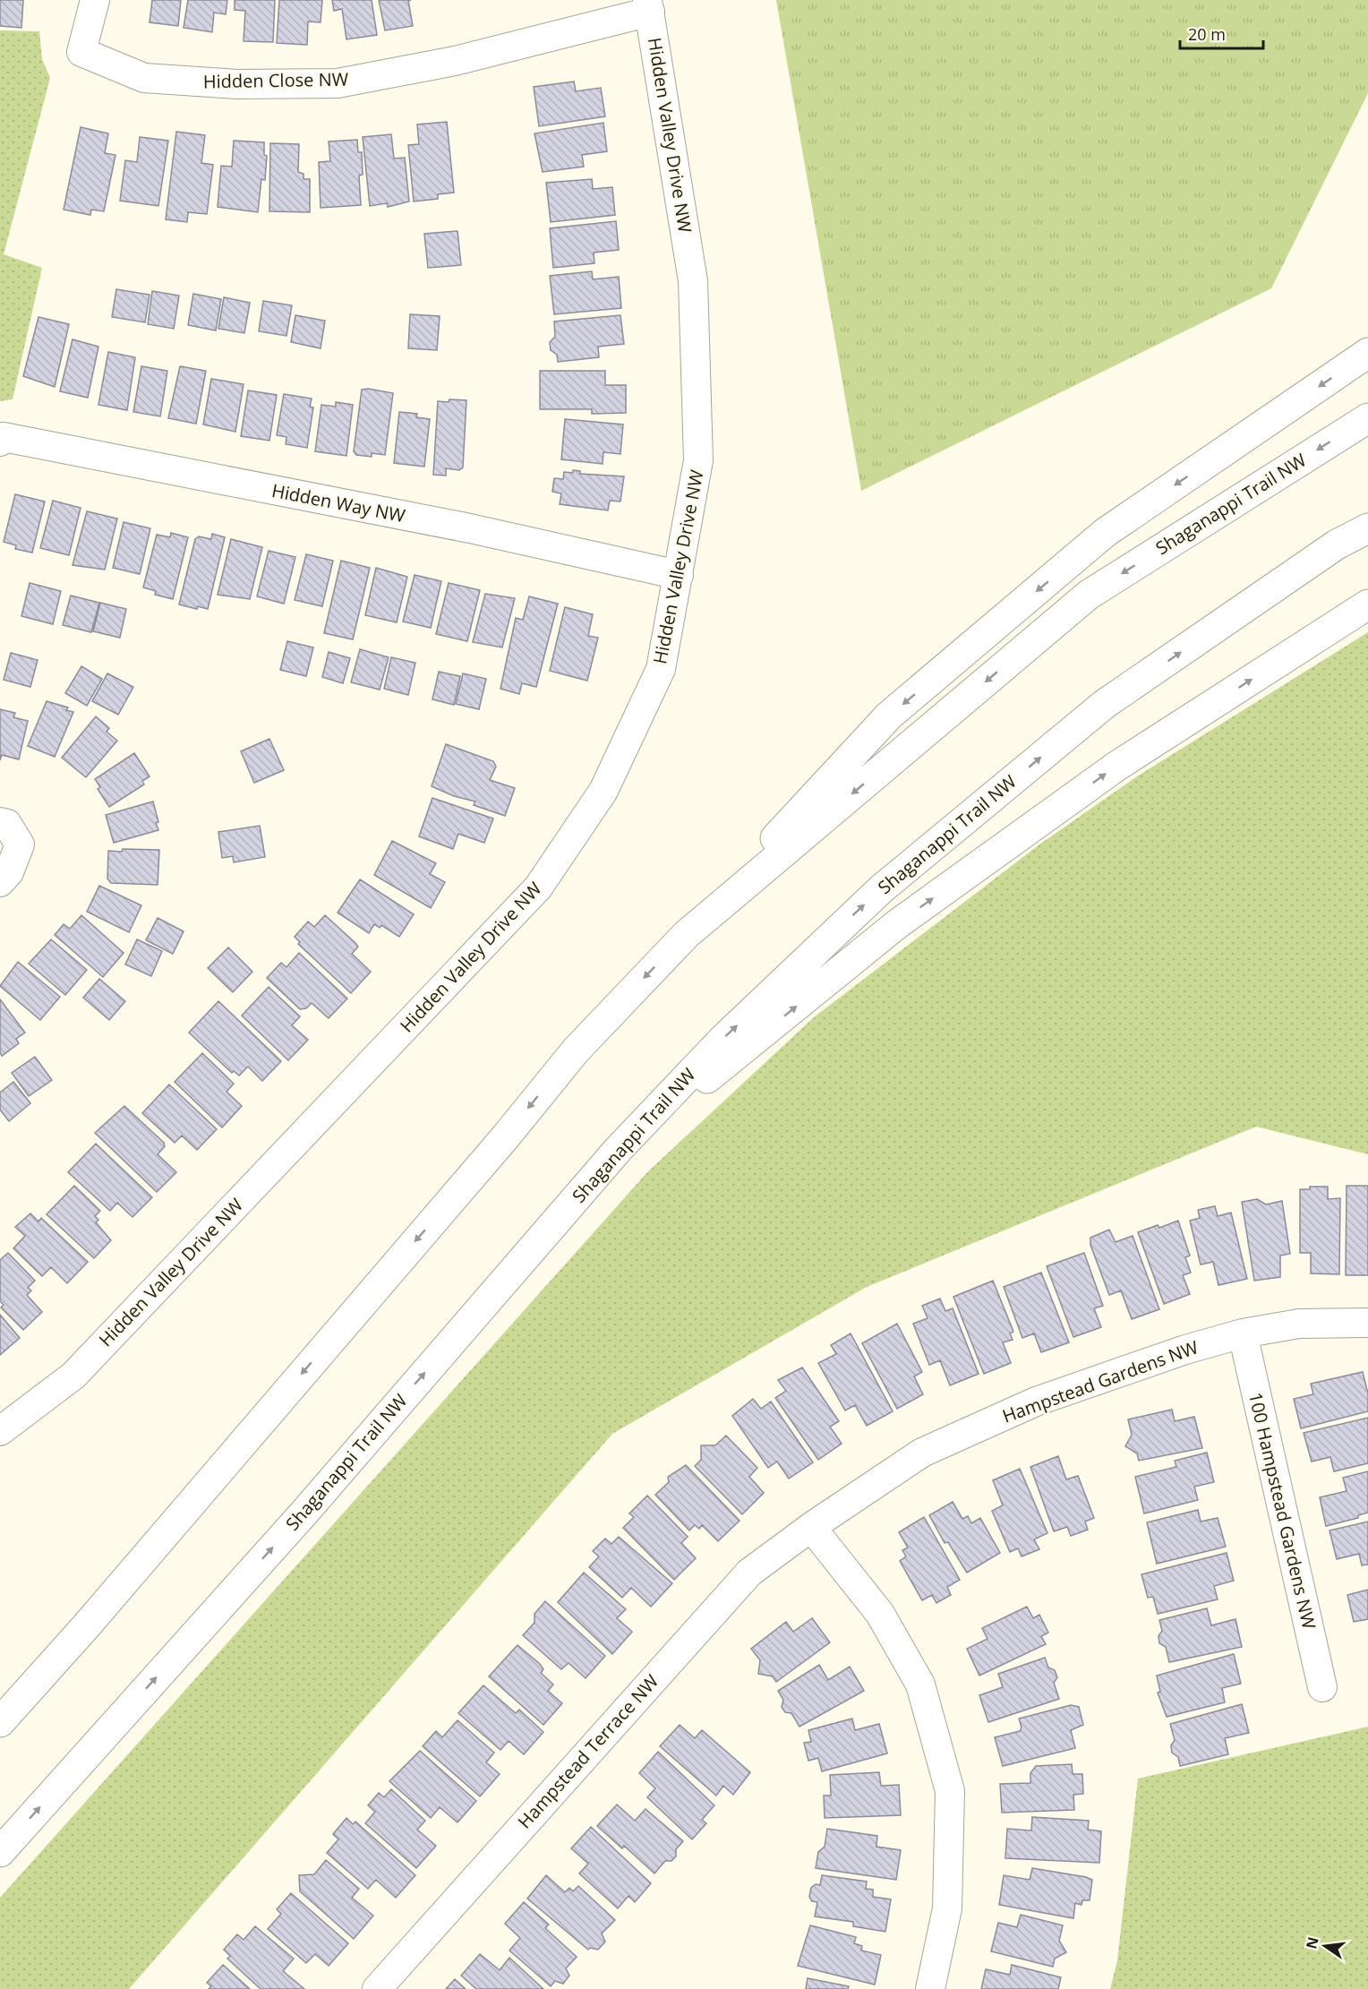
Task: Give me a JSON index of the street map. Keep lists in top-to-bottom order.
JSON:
{
  "streets": {
    "main road": ["Shaganappi Trail NW"],
    "street": [
      "Hidden Close NW",
      "Hidden Valley Drive NW",
      "Hidden Way NW",
      "Hampstead Gardens NW",
      "100 Hampstead Gardens NW",
      "Hampstead Terrace NW"
    ]
  },
  "crossings": [
    ["Hidden Close NW", "Hidden Valley Drive NW"],
    ["Hidden Valley Drive NW", "Hidden Way NW"],
    ["Hampstead Gardens NW", "100 Hampstead Gardens NW"],
    ["Hampstead Gardens NW", "Hampstead Terrace NW"]
  ],
  "scale_bar": "20 m",
  "north": "left"
}
